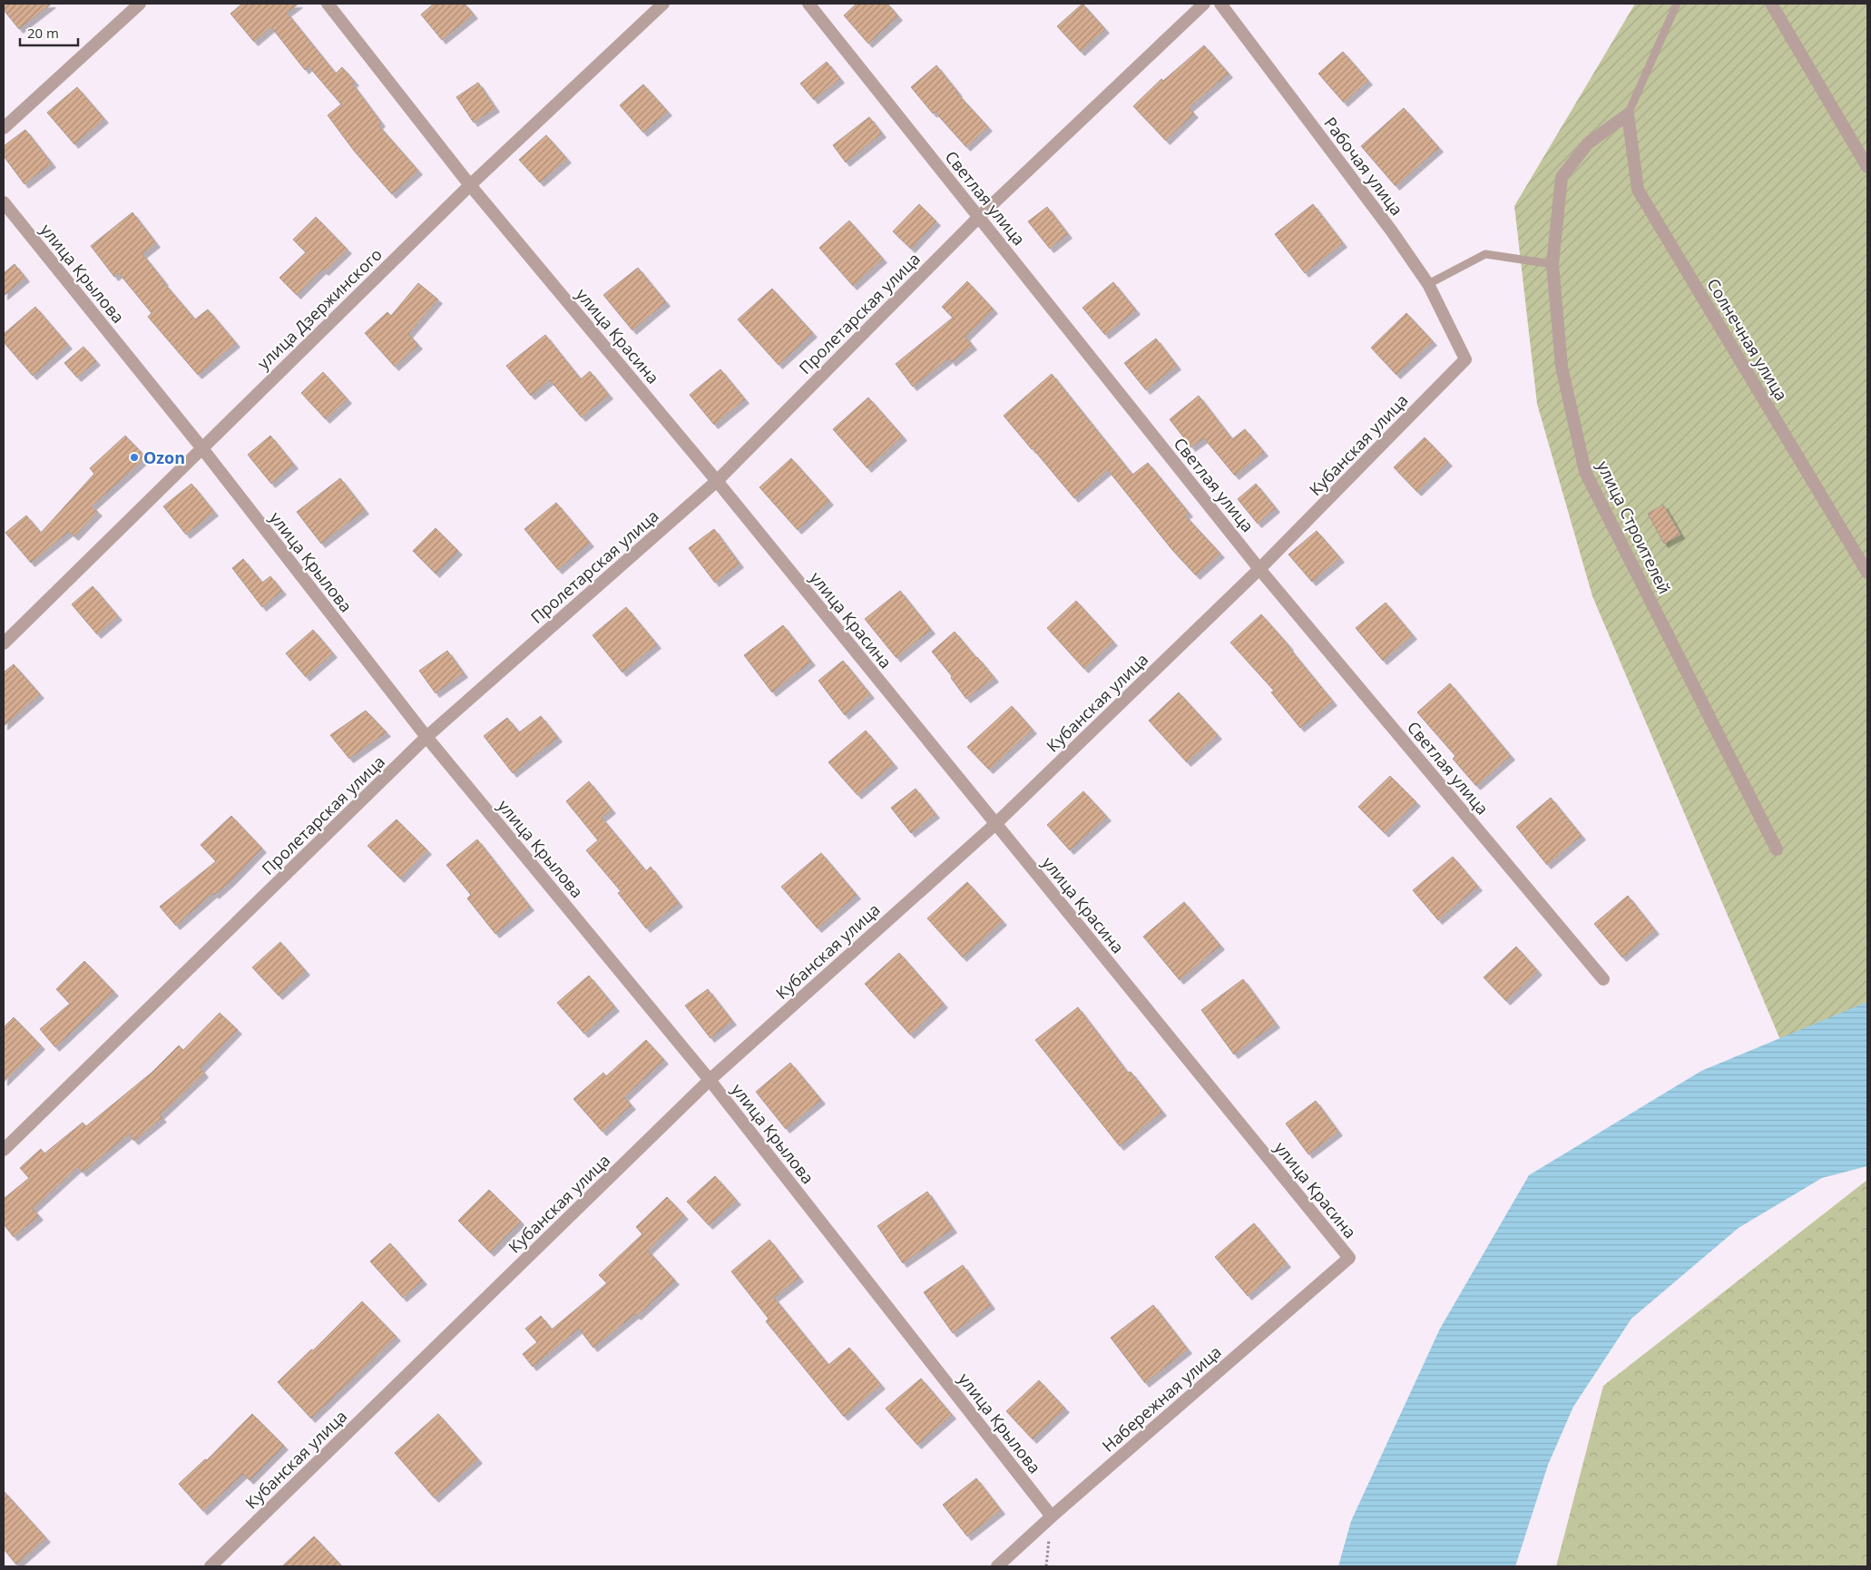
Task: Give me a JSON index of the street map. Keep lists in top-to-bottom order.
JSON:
{
  "streets": {
    "street": [
      "Рабочая улица",
      "Светлая улица",
      "улица Крылова",
      "улица Дзержинского",
      "Пролетарская улица",
      "улица Красина",
      "Солнечная улица",
      "Кубанская улица",
      "улица Строителей",
      "Набережная улица"
    ]
  },
  "crossings": [
    ["Рабочая улица", "Кубанская улица"],
    ["Светлая улица", "Пролетарская улица"],
    ["Светлая улица", "Кубанская улица"],
    ["улица Крылова", "улица Дзержинского"],
    ["улица Крылова", "Пролетарская улица"],
    ["улица Крылова", "Кубанская улица"],
    ["улица Крылова", "Набережная улица"],
    ["улица Дзержинского", "улица Красина"],
    ["Пролетарская улица", "улица Красина"],
    ["улица Красина", "Кубанская улица"],
    ["улица Красина", "Набережная улица"],
    ["Солнечная улица", "улица Строителей"]
  ],
  "places": ["Ozon"],
  "scale_bar": "20 m"
}
